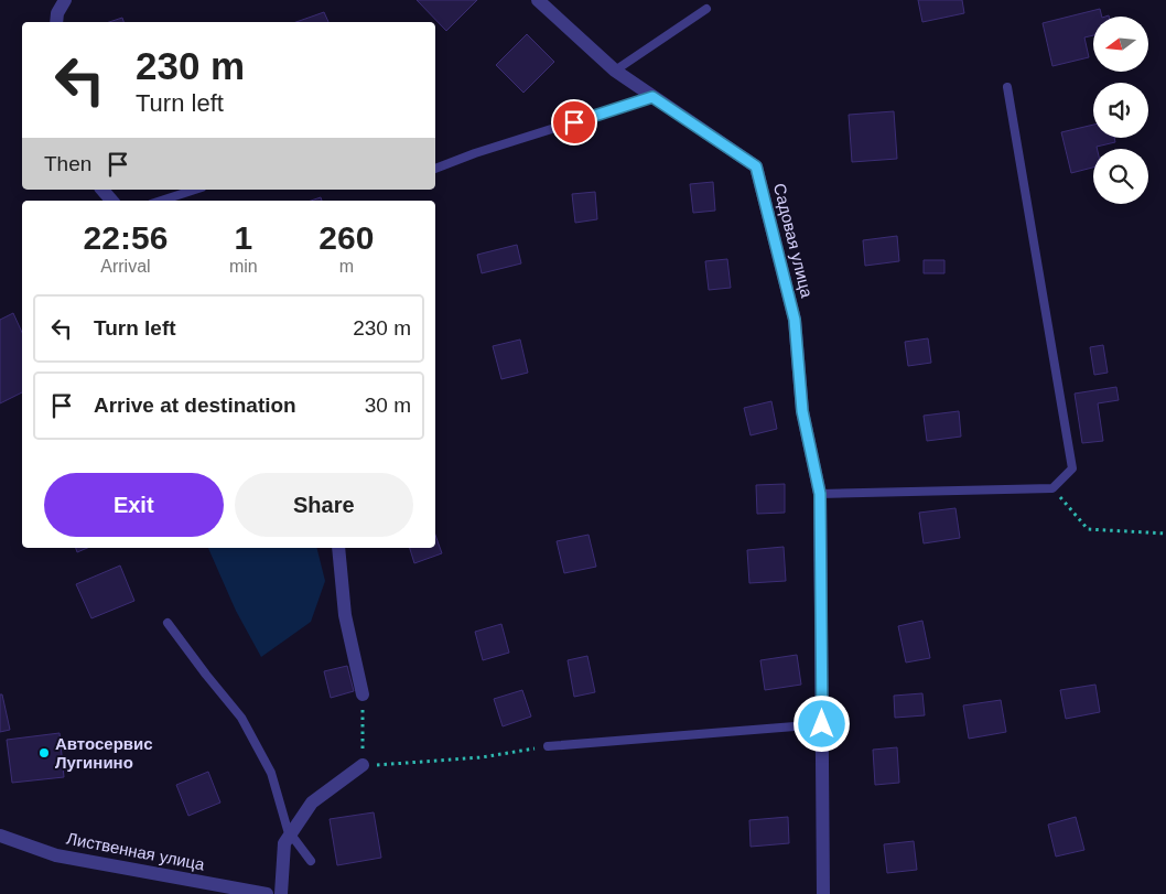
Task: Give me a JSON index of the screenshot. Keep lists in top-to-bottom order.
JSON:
{
  "streets": {
    "street": ["Садовая улица", "Лиственная улица"]
  },
  "places": ["Автосервис Лугинино"],
  "north": "left",
  "page": {
    "turn": ["230 m", "Turn left"],
    "then": "Then",
    "eta": [
      "22:56",
      "Arrival",
      "1",
      "min",
      "260",
      "m"
    ],
    "list": [
      {
        "name": "Turn left",
        "value": "230 m"
      },
      {
        "name": "Arrive at destination",
        "value": "30 m"
      }
    ],
    "buttons": ["Exit", "Share"]
  }
}
